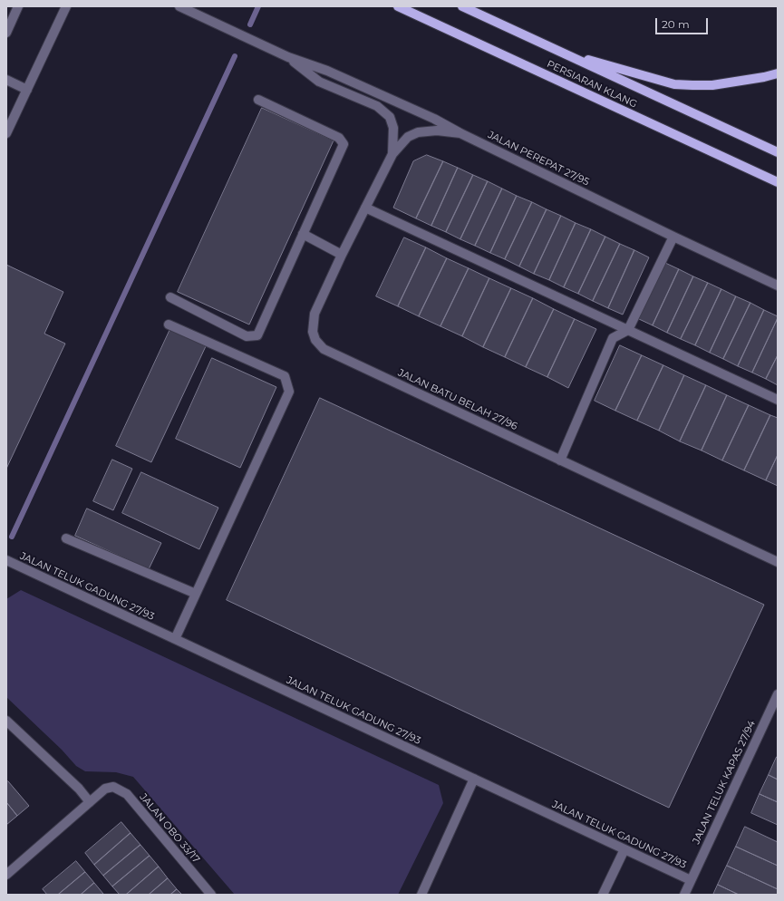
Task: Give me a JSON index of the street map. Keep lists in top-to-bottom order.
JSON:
{
  "streets": {
    "main road": ["PERSIARAN KLANG"],
    "street": [
      "JALAN PEREPAT 27/95",
      "JALAN BATU BELAH 27/96",
      "JALAN TELUK GADUNG 27/93",
      "JALAN TELUK KAPAS 27/94",
      "JALAN OBO 33/17"
    ]
  },
  "crossings": [
    ["JALAN PEREPAT 27/95", "JALAN BATU BELAH 27/96"],
    ["JALAN TELUK GADUNG 27/93", "JALAN TELUK KAPAS 27/94"]
  ],
  "scale_bar": "20 m"
}
